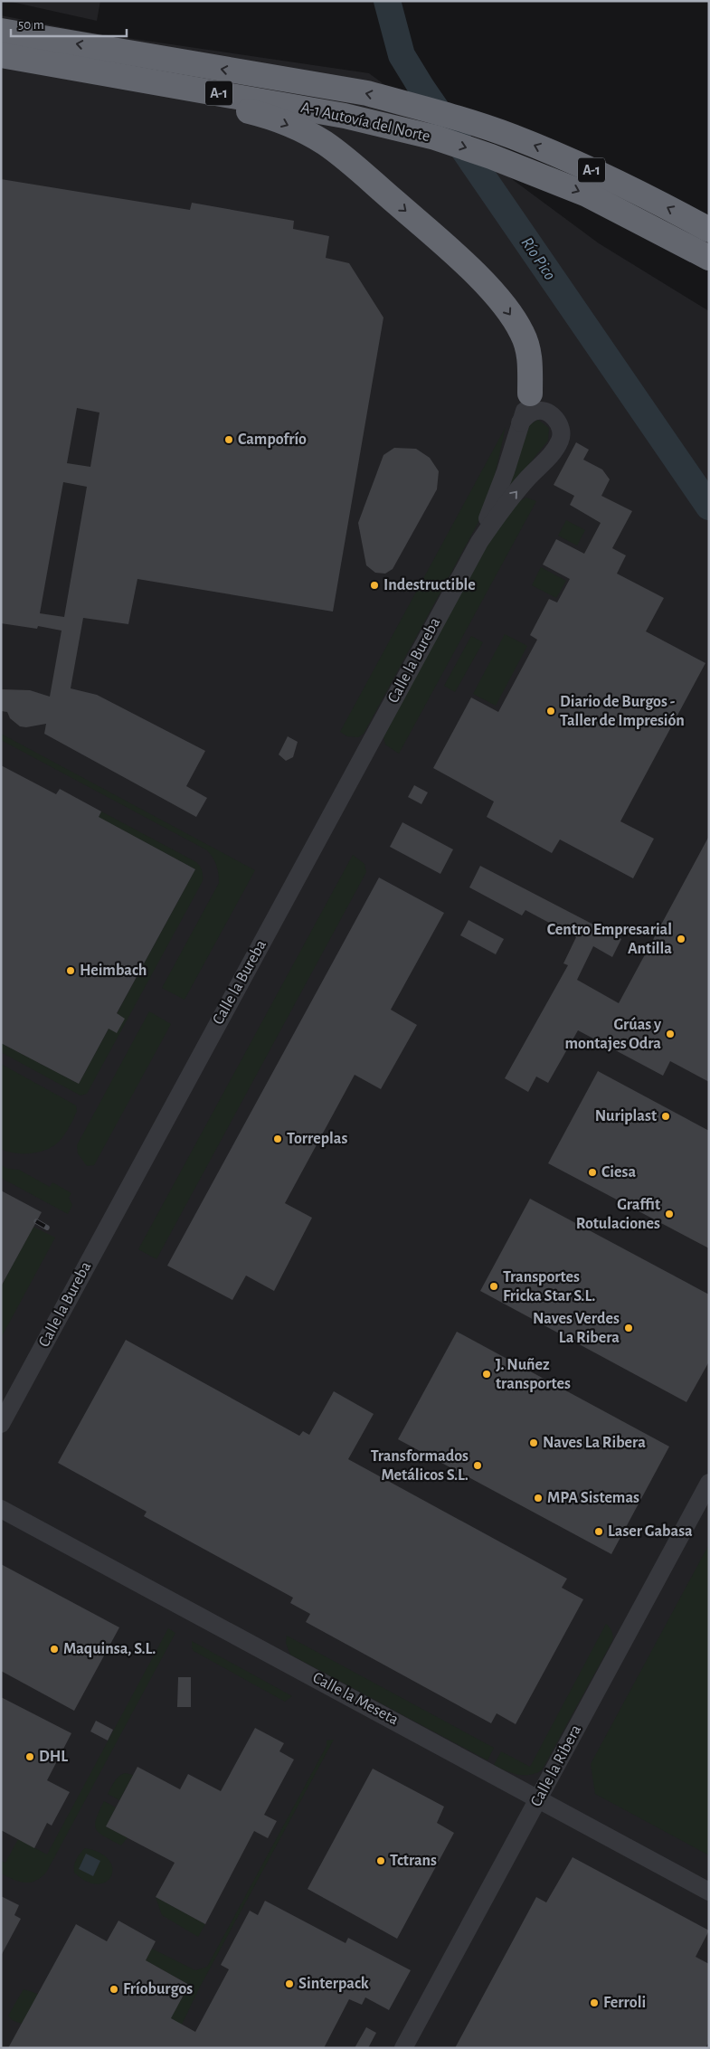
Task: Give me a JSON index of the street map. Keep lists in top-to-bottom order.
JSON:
{
  "streets": {
    "highway": ["A-1", "A-1 Autovía del Norte"],
    "street": ["Calle la Bureba", "Calle la Meseta", "Calle la Ribera"]
  },
  "crossings": [
    ["Calle la Meseta", "Calle la Ribera"]
  ],
  "water": ["Río Pico"],
  "places": [
    "Campofrío",
    "Indestructible",
    "Diario de Burgos - Taller de Impresión",
    "Centro Empresarial Antilla",
    "Heimbach",
    "Grúas y montajes Odra",
    "Nuriplast",
    "Torreplas",
    "Ciesa",
    "Graffit Rotulaciones",
    "Transportes Fricka Star S.L.",
    "Naves Verdes La Ribera",
    "J. Nuñez transportes",
    "Naves La Ribera",
    "Transformados Metálicos S.L.",
    "MPA Sistemas",
    "Laser Gabasa",
    "Maquinsa, S.L.",
    "DHL",
    "Tctrans",
    "Sinterpack",
    "Fríoburgos",
    "Ferroli"
  ],
  "scale_bar": "50 m"
}
